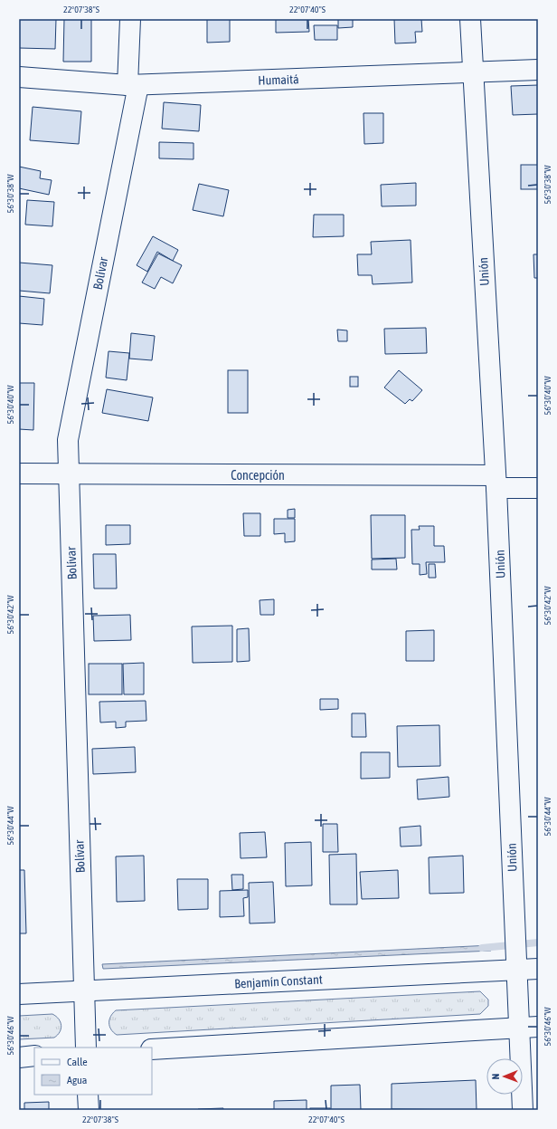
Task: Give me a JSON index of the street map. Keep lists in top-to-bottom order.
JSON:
{
  "streets": {
    "street": [
      "Humaitá",
      "Unión",
      "Bolívar",
      "Concepción",
      "Benjamín Constant"
    ]
  },
  "crossings": [
    ["Humaitá", "Unión"],
    ["Humaitá", "Bolívar"],
    ["Unión", "Concepción"],
    ["Unión", "Benjamín Constant"],
    ["Bolívar", "Concepción"],
    ["Bolívar", "Benjamín Constant"]
  ],
  "legend": ["Calle", "Agua"],
  "north": "left",
  "coordinates": [
    "22°07'38\"S",
    "22°07'40\"S",
    "56°30'38\"W",
    "56°30'40\"W",
    "56°30'42\"W",
    "56°30'44\"W",
    "56°30'46\"W"
  ]
}
